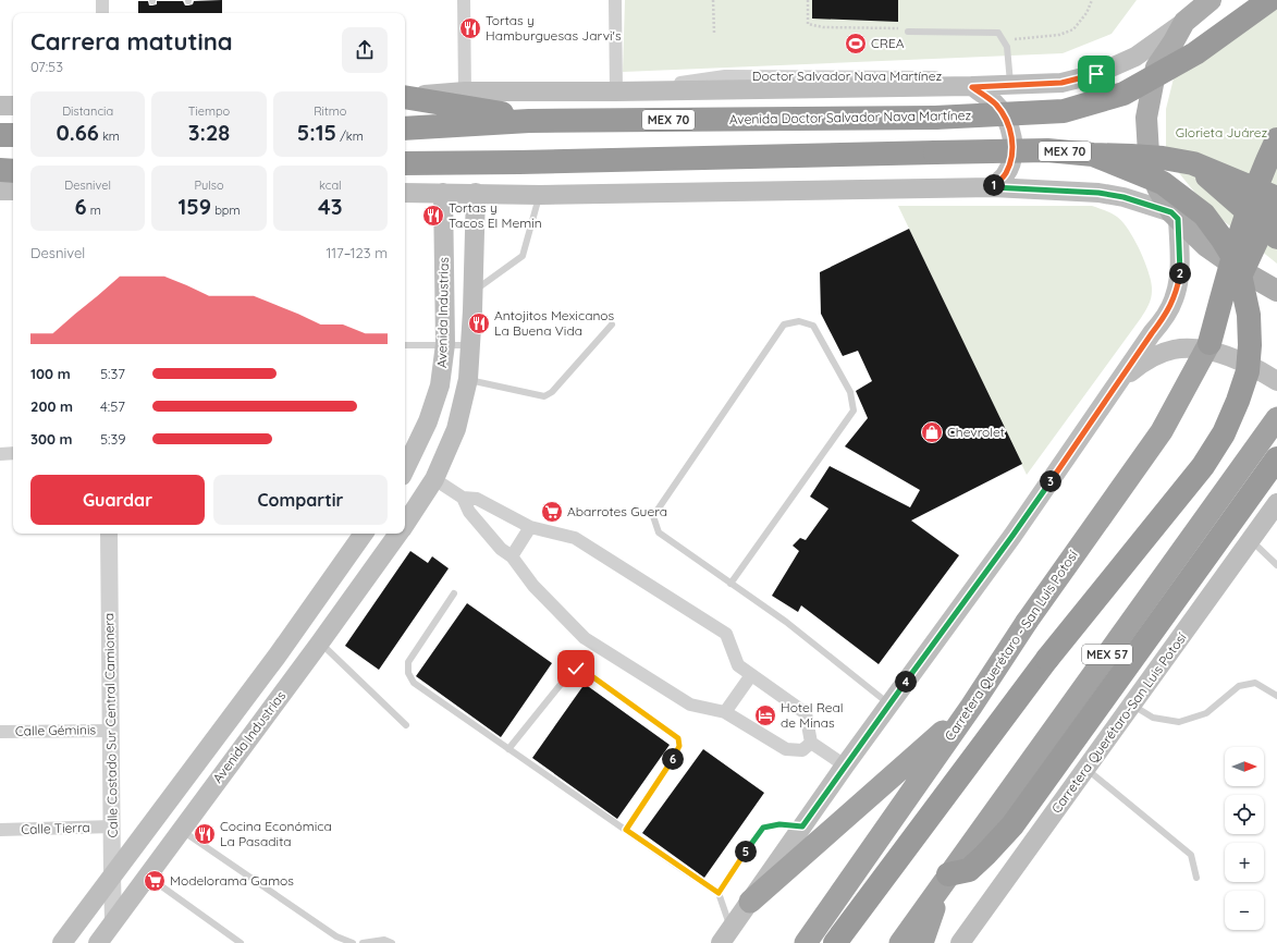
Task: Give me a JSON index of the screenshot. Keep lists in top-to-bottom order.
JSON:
{
  "streets": {
    "highway": [
      "Avenida Doctor Salvador Nava Martínez",
      "MEX 70",
      "Carretera Querétaro - San Luis Potosí",
      "MEX 57"
    ],
    "main road": ["Avenida Industrias", "Carretera Querétaro-San Luis Potosí"],
    "street": ["Calle Costado Sur Central Camionera", "Calle Géminis", "Calle Tierra"]
  },
  "crossings": [
    ["Avenida Industrias", "Calle Costado Sur Central Camionera"],
    ["Calle Costado Sur Central Camionera", "Calle Géminis"],
    ["Calle Costado Sur Central Camionera", "Calle Tierra"]
  ],
  "parks": ["Glorieta Juárez"],
  "places": {
    "restaurant": [
      "Tortas y Hamburguesas Jarvi's",
      "Tortas y Tacos El Memin",
      "Antojitos Mexicanos La Buena Vida",
      "Cocina Económica La Pasadita"
    ],
    "sports": ["CREA"],
    "shop": ["Chevrolet"],
    "supermarket": ["Abarrotes Guera", "Modelorama Gamos"],
    "hotel": ["Hotel Real de Minas"]
  },
  "north": "right",
  "page": {
    "heading": ["Carrera matutina", "07:53"],
    "stats": [
      ["Distancia", "0.66 km"],
      ["Tiempo", "3:28"],
      ["Ritmo", "5:15 /km"],
      ["Desnivel", "6 m"],
      ["Pulso", "159 bpm"],
      ["kcal", "43"]
    ],
    "pins": [
      "1",
      "2",
      "3",
      "4",
      "6",
      "5"
    ],
    "chart": ["Desnivel", "117–123 m"],
    "list": [
      {
        "name": "100 m",
        "note": "5:37"
      },
      {
        "name": "200 m",
        "note": "4:57"
      },
      {
        "name": "300 m",
        "note": "5:39"
      }
    ],
    "buttons": ["Guardar", "Compartir"],
    "map_buttons": ["+", "−"]
  }
}
